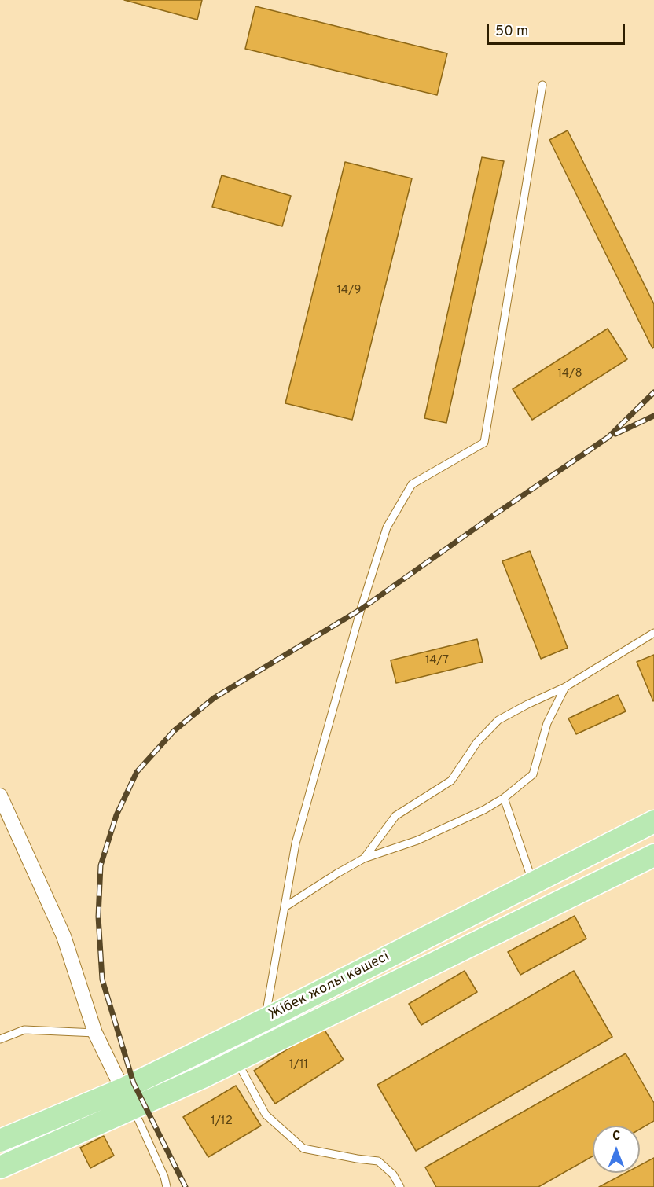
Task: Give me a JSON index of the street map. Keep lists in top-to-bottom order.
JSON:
{
  "streets": {
    "main road": ["Жібек жолы көшесі"]
  },
  "house_numbers": [
    "14/9",
    "14/8",
    "14/7",
    "1/11",
    "1/12"
  ],
  "scale_bar": "50 m",
  "north": "top"
}
